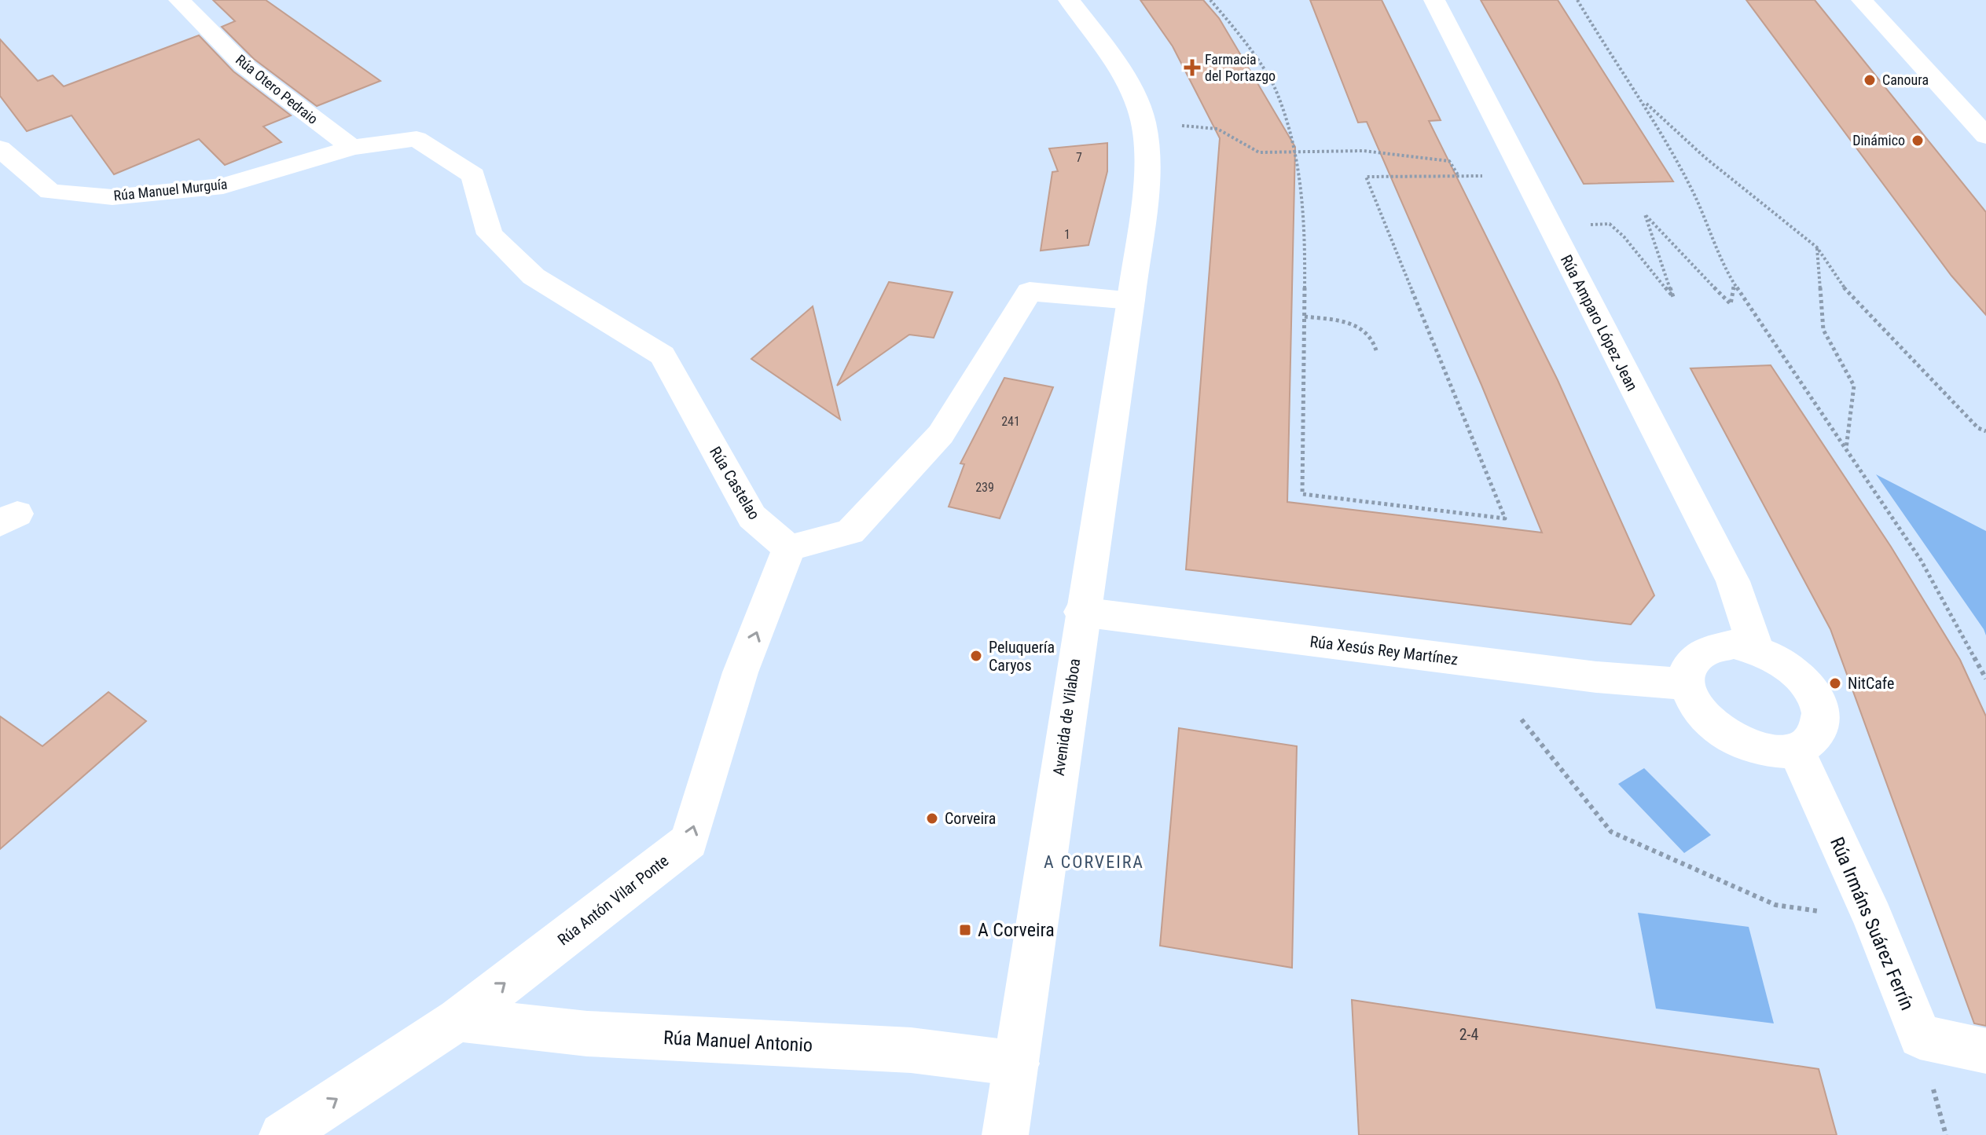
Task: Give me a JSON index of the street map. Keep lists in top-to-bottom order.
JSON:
{
  "streets": {
    "main road": [
      "Rúa Otero Pedraio",
      "Rúa Manuel Murguía",
      "Rúa Amparo López Jean",
      "Rúa Castelao",
      "Rúa Xesús Rey Martínez",
      "Avenida de Vilaboa",
      "Rúa Antón Vilar Ponte",
      "Rúa Irmáns Suárez Ferrín",
      "Rúa Manuel Antonio"
    ]
  },
  "crossings": [
    ["Rúa Otero Pedraio", "Rúa Manuel Murguía"],
    ["Rúa Otero Pedraio", "Rúa Castelao"],
    ["Rúa Manuel Murguía", "Rúa Castelao"],
    ["Rúa Amparo López Jean", "Rúa Xesús Rey Martínez"],
    ["Rúa Amparo López Jean", "Rúa Irmáns Suárez Ferrín"],
    ["Rúa Castelao", "Rúa Antón Vilar Ponte"],
    ["Rúa Xesús Rey Martínez", "Avenida de Vilaboa"],
    ["Rúa Xesús Rey Martínez", "Rúa Irmáns Suárez Ferrín"],
    ["Avenida de Vilaboa", "Rúa Manuel Antonio"],
    ["Rúa Antón Vilar Ponte", "Rúa Manuel Antonio"]
  ],
  "one_way": ["Rúa Antón Vilar Ponte"],
  "districts": ["A CORVEIRA"],
  "places": {
    "health": ["Farmacia del Portazgo"],
    "other": [
      "Canoura",
      "Dinámico",
      "Peluquería Caryos",
      "NitCafe",
      "Corveira"
    ],
    "transit": ["A Corveira"]
  },
  "house_numbers": [
    "7",
    "1",
    "241",
    "239",
    "2-4"
  ]
}
